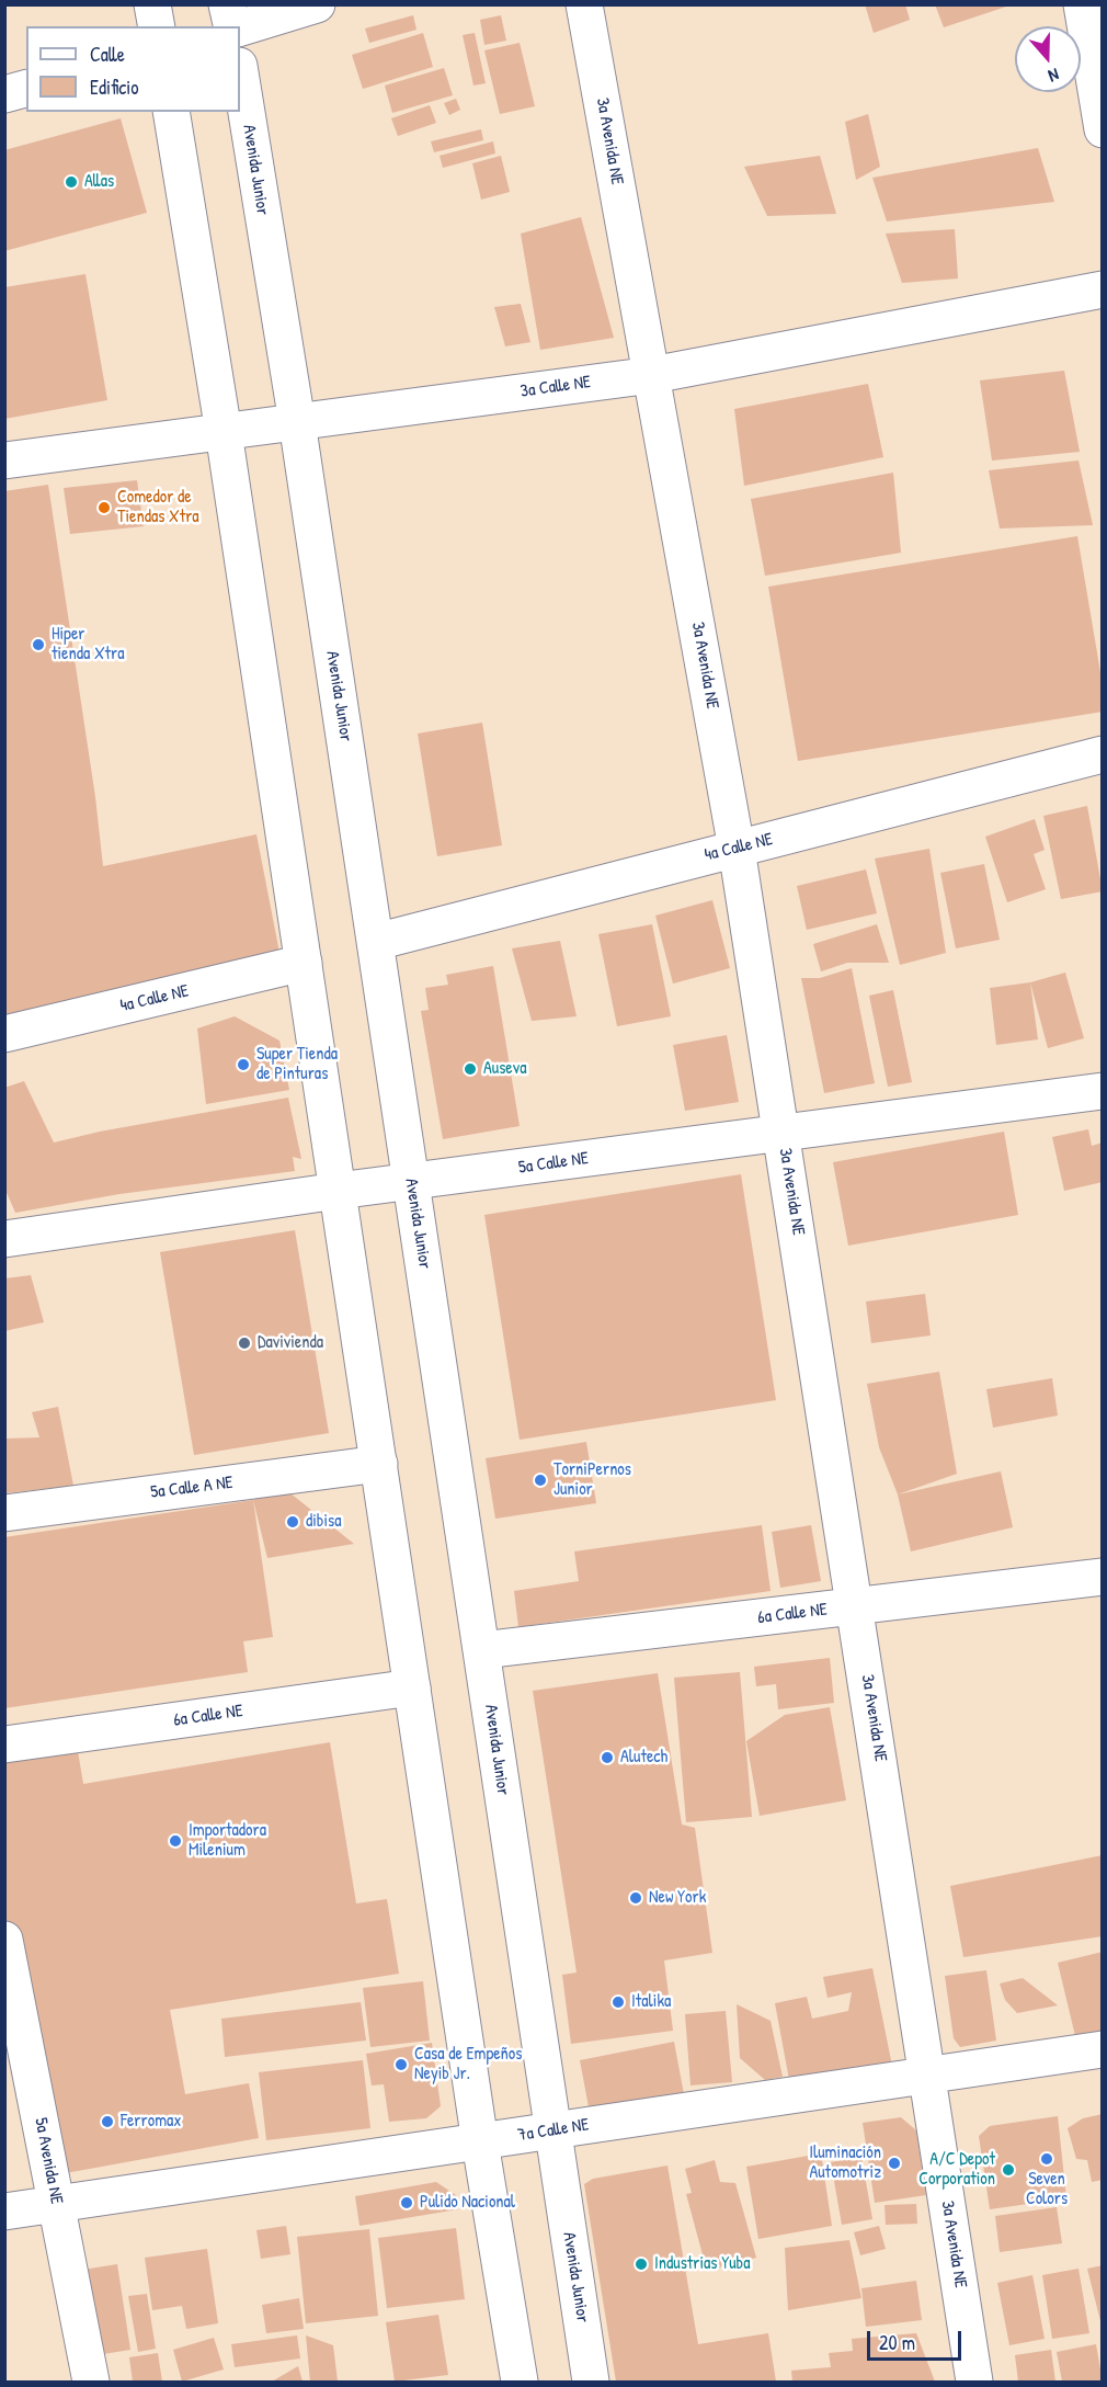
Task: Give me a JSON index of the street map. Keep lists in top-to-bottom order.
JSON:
{
  "streets": {
    "street": [
      "3a Avenida NE",
      "Avenida Junior",
      "3a Calle NE",
      "4a Calle NE",
      "5a Calle NE",
      "5a Calle A NE",
      "6a Calle NE",
      "7a Calle NE",
      "5a Avenida NE"
    ]
  },
  "crossings": [
    ["3a Avenida NE", "3a Calle NE"],
    ["3a Avenida NE", "4a Calle NE"],
    ["3a Avenida NE", "5a Calle NE"],
    ["3a Avenida NE", "6a Calle NE"],
    ["3a Avenida NE", "7a Calle NE"],
    ["Avenida Junior", "3a Calle NE"],
    ["Avenida Junior", "4a Calle NE"],
    ["Avenida Junior", "5a Calle NE"],
    ["Avenida Junior", "6a Calle NE"],
    ["Avenida Junior", "7a Calle NE"],
    ["7a Calle NE", "5a Avenida NE"]
  ],
  "places": [
    "Allas",
    "Comedor de Tiendas Xtra",
    "Hiper tienda Xtra",
    "Super Tienda de Pinturas",
    "Auseva",
    "Davivienda",
    "TorniPernos Junior",
    "dibisa",
    "Alutech",
    "Importadora Milenium",
    "New York",
    "Italika",
    "Casa de Empeños Neyib Jr.",
    "Ferromax",
    "Seven Colors",
    "Iluminación Automotriz",
    "A/C Depot Corporation",
    "Pulido Nacional",
    "Industrias Yuba"
  ],
  "legend": ["Calle", "Edificio"],
  "scale_bar": "20 m",
  "north": "bottom"
}
